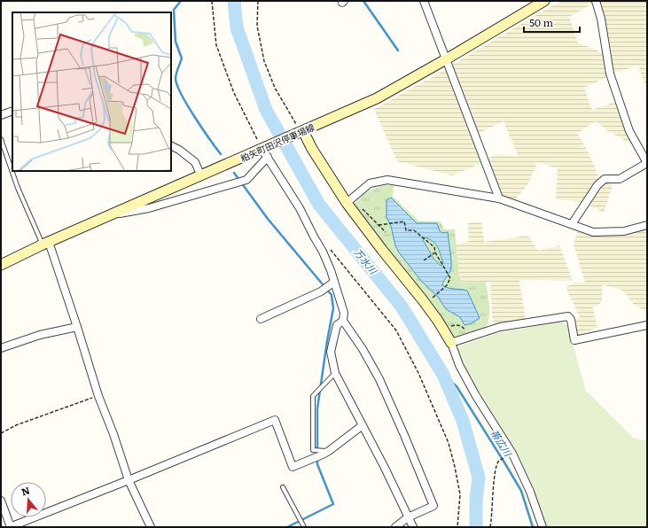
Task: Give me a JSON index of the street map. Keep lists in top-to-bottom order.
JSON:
{
  "streets": {
    "main road": ["粕矢町田沢停車場線"]
  },
  "water": ["万水川", "帯広川"],
  "scale_bar": "50 m",
  "north": "top"
}
